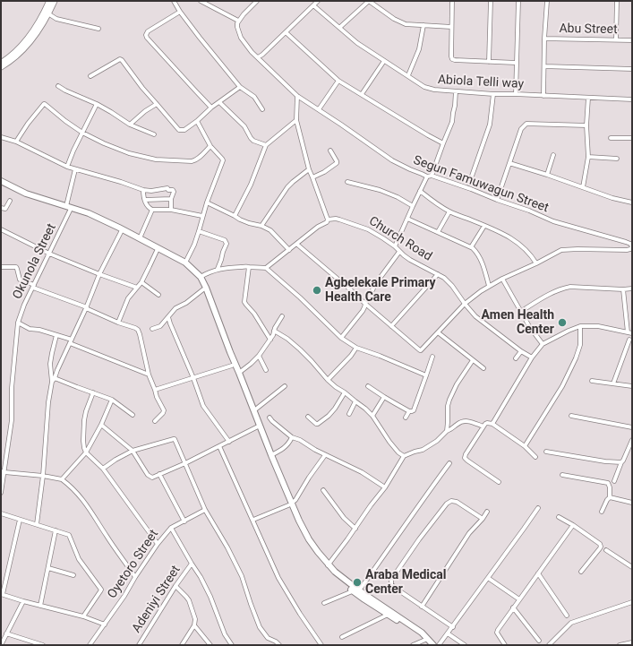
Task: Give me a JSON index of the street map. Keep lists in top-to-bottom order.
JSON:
{
  "streets": {
    "street": [
      "Abu Street",
      "Abiola Telli way",
      "Segun Famuwagun Street",
      "Church Road",
      "Okunola Street",
      "Oyetoro Street",
      "Adeniyi Street"
    ]
  },
  "places": ["Agbelekale Primary Health Care", "Amen Health Center", "Araba Medical Center"]
}
